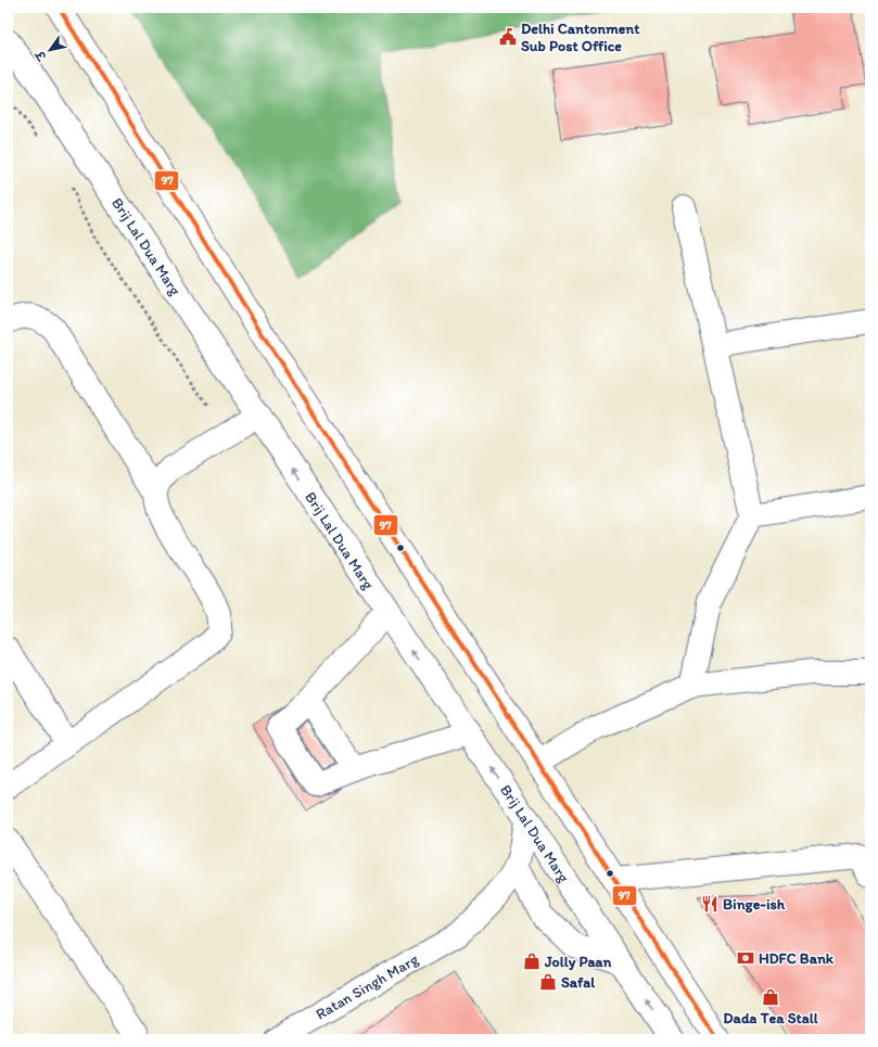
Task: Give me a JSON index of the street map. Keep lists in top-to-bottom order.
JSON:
{
  "streets": {
    "street": ["Brij Lal Dua Marg", "Ratan Singh Marg"]
  },
  "places": {
    "public building": ["Delhi Cantonment Sub Post Office"],
    "restaurant": ["Binge-ish"],
    "bank": ["HDFC Bank"],
    "shop": ["Jolly Paan", "Safal", "Dada Tea Stall"]
  },
  "lines": ["transit line 97"],
  "north": "bottom left"
}
